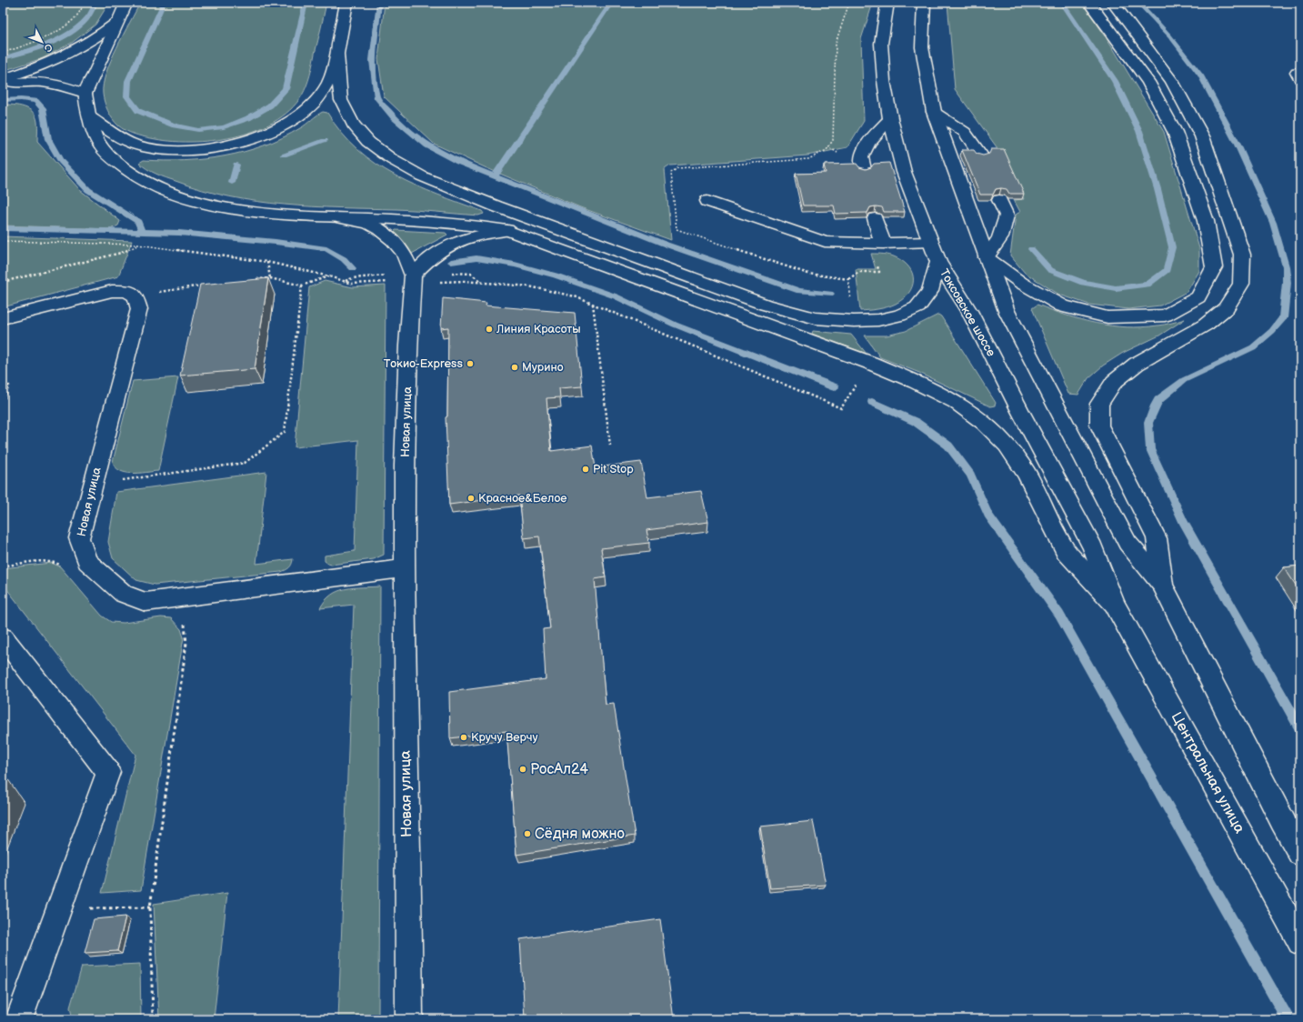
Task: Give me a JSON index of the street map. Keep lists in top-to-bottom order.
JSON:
{
  "streets": {
    "main road": ["Токсовское шоссе", "Новая улица", "Центральная улица"]
  },
  "crossings": [
    ["Токсовское шоссе", "Центральная улица"]
  ],
  "places": [
    "Линия Красоты",
    "Токио-Express",
    "Мурино",
    "Pit Stop",
    "Красное&Белое",
    "Кручу Верчу",
    "РосАл24",
    "Сёдня можно"
  ],
  "north": "bottom right"
}
